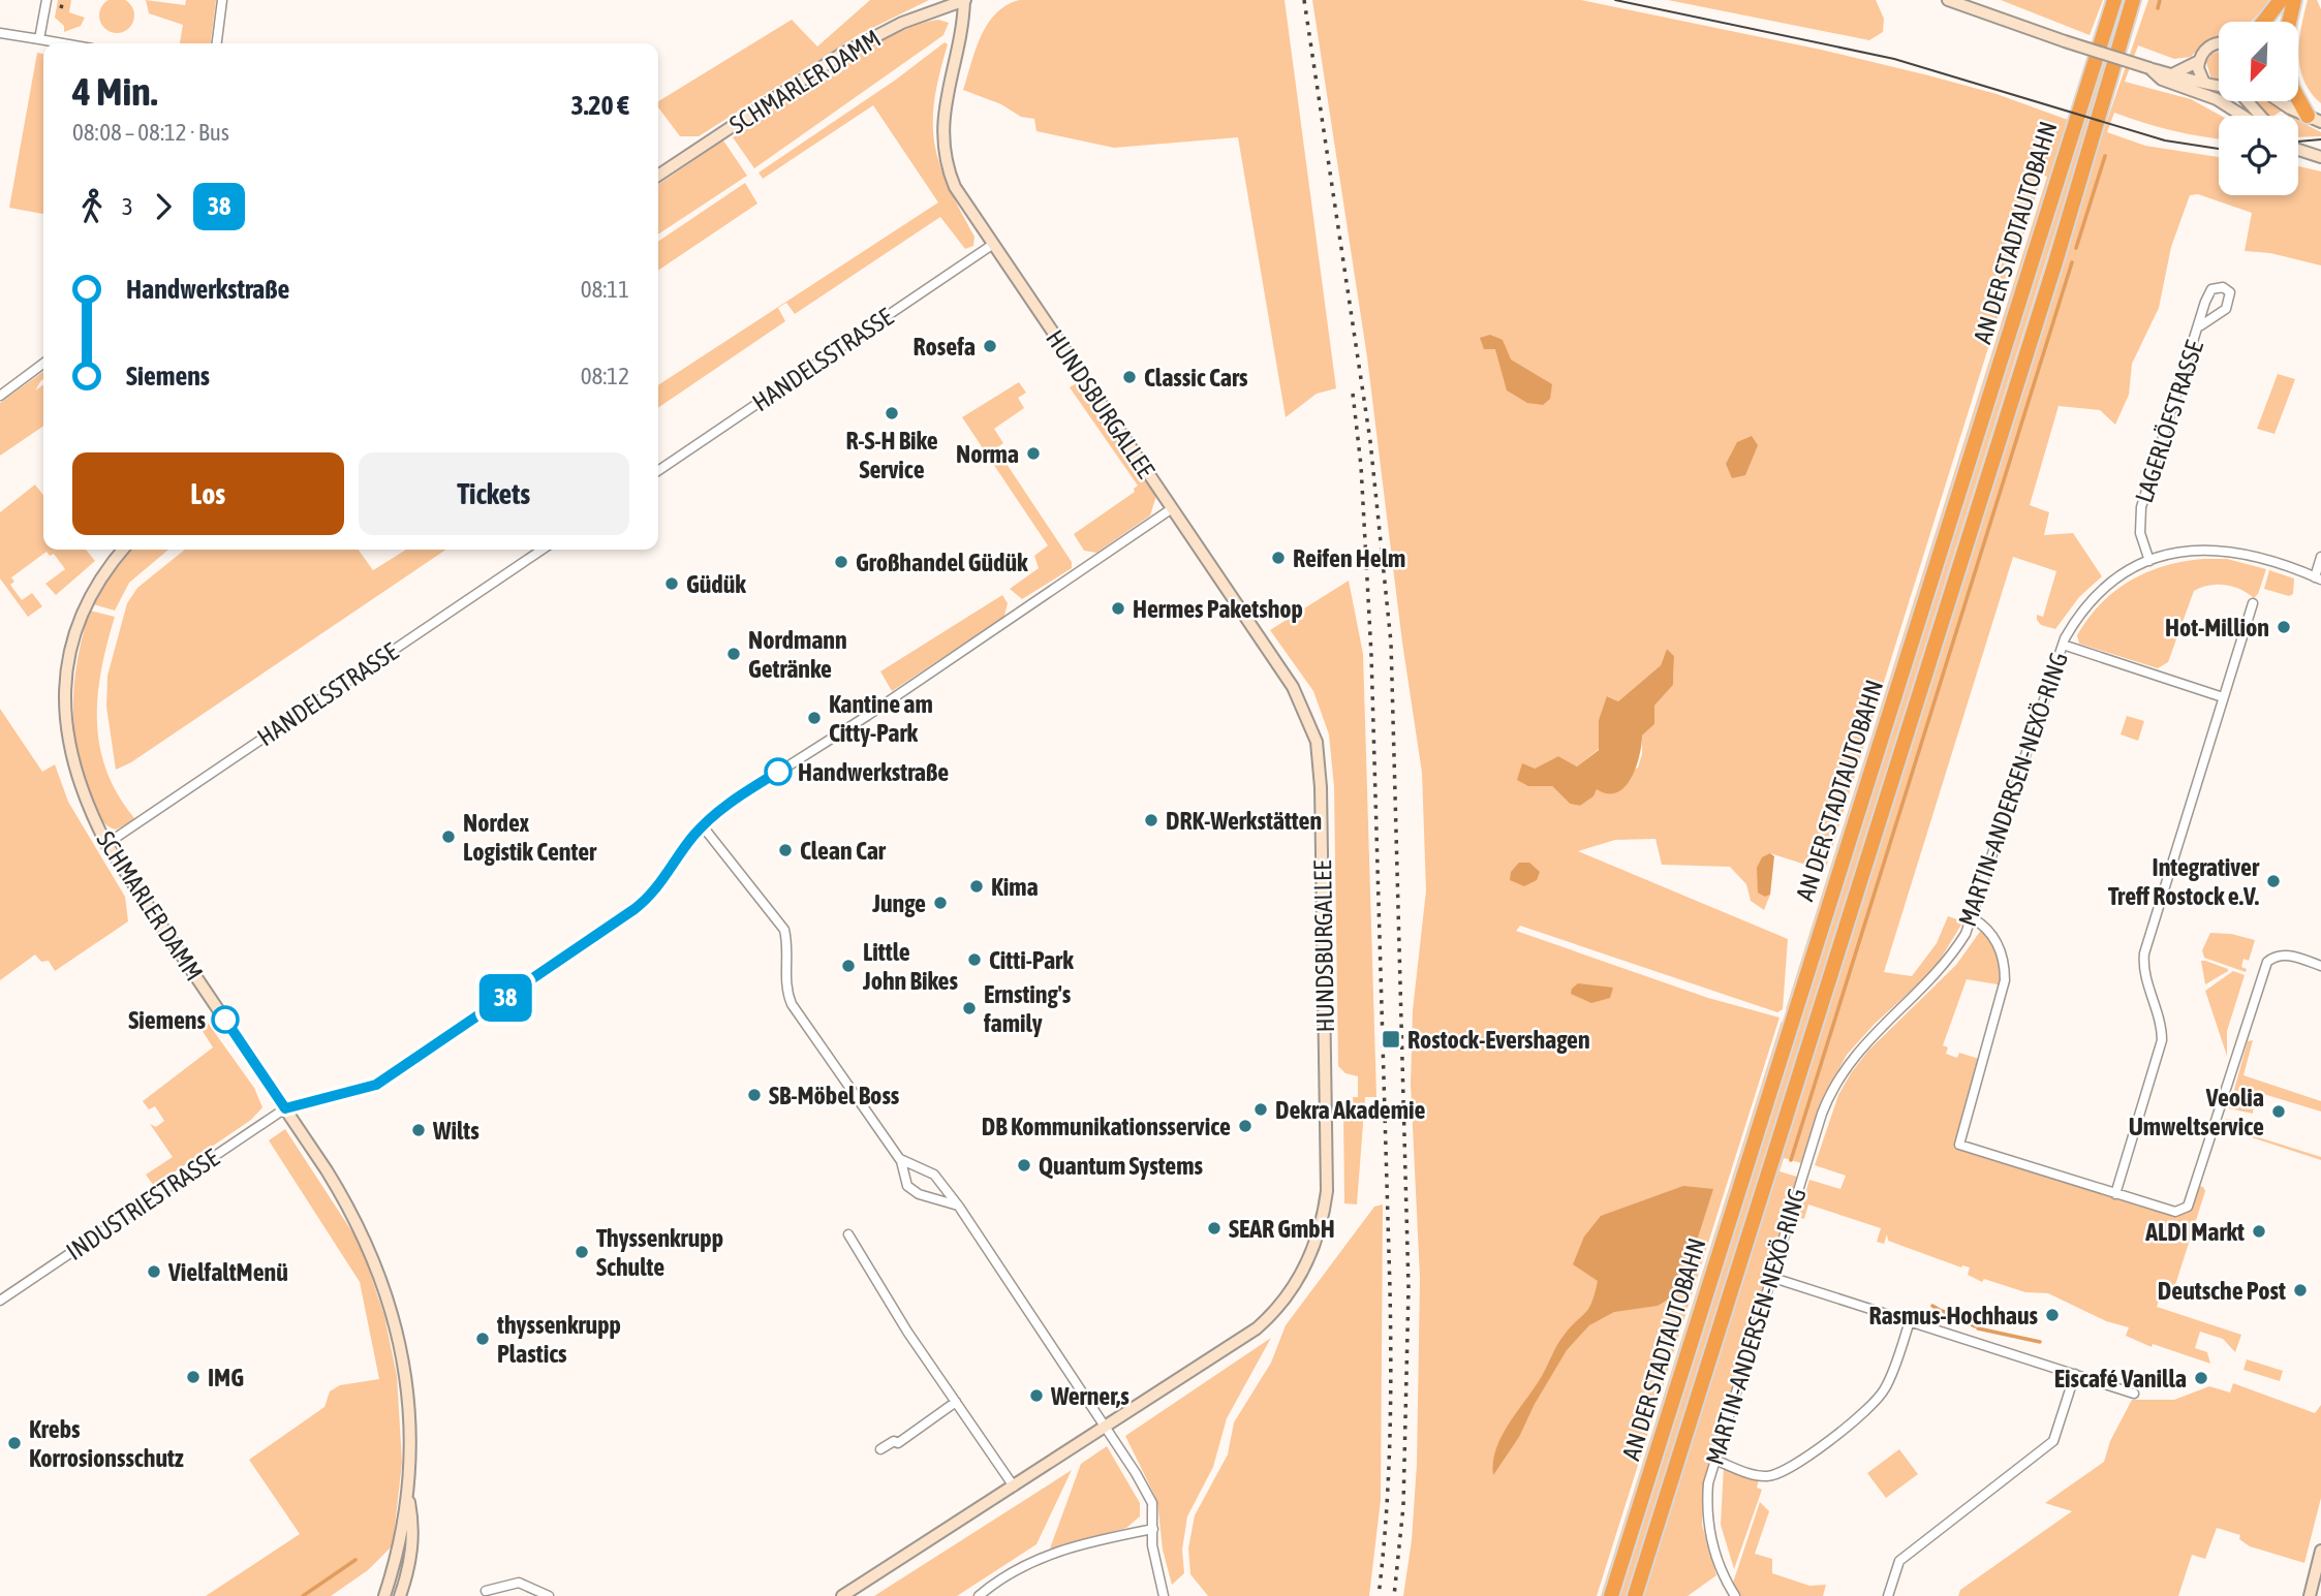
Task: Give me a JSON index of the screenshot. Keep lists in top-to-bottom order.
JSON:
{
  "streets": {
    "highway": ["AN DER STADTAUTOBAHN"],
    "street": [
      "SCHMARLER DAMM",
      "HANDELSSTRASSE",
      "HUNDSBURGALLEE",
      "LAGERLÖFSTRASSE",
      "MARTIN-ANDERSEN-NEXÖ-RING",
      "INDUSTRIESTRASSE"
    ]
  },
  "crossings": [
    ["SCHMARLER DAMM", "HANDELSSTRASSE"],
    ["SCHMARLER DAMM", "HUNDSBURGALLEE"],
    ["SCHMARLER DAMM", "INDUSTRIESTRASSE"],
    ["HANDELSSTRASSE", "HUNDSBURGALLEE"],
    ["LAGERLÖFSTRASSE", "MARTIN-ANDERSEN-NEXÖ-RING"]
  ],
  "places": {
    "other": [
      "Rosefa",
      "Classic Cars",
      "R-S-H Bike Service",
      "Norma",
      "Reifen Helm",
      "Großhandel Güdük",
      "Güdük",
      "Hermes Paketshop",
      "Hot-Million",
      "Nordmann Getränke",
      "Kantine am Citty-Park",
      "Handwerkstraße",
      "DRK-Werkstätten",
      "Nordex Logistik Center",
      "Clean Car",
      "Integrativer Treff Rostock e.V.",
      "Kima",
      "Junge",
      "Citti-Park",
      "Little John Bikes",
      "Ernsting's family",
      "Siemens",
      "SB-Möbel Boss",
      "Dekra Akademie",
      "Veolia Umweltservice",
      "DB Kommunikationsservice",
      "Wilts",
      "Quantum Systems",
      "SEAR GmbH",
      "ALDI Markt",
      "Thyssenkrupp Schulte",
      "VielfaltMenü",
      "Deutsche Post",
      "Rasmus-Hochhaus",
      "thyssenkrupp Plastics",
      "IMG",
      "Eiscafé Vanilla",
      "Werner,s",
      "Krebs Korrosionsschutz"
    ],
    "transit": ["Rostock-Evershagen"]
  },
  "lines": ["bus line 38"],
  "north": "bottom left",
  "page": {
    "on_map": "38",
    "heading": ["4 Min.", "08:08 – 08:12 · Bus", "3.20 €"],
    "legs": ["3", "38"],
    "list": [
      {
        "name": "Handwerkstraße",
        "value": "08:11"
      },
      {
        "name": "Siemens",
        "value": "08:12"
      }
    ],
    "buttons": ["Los", "Tickets"]
  }
}
